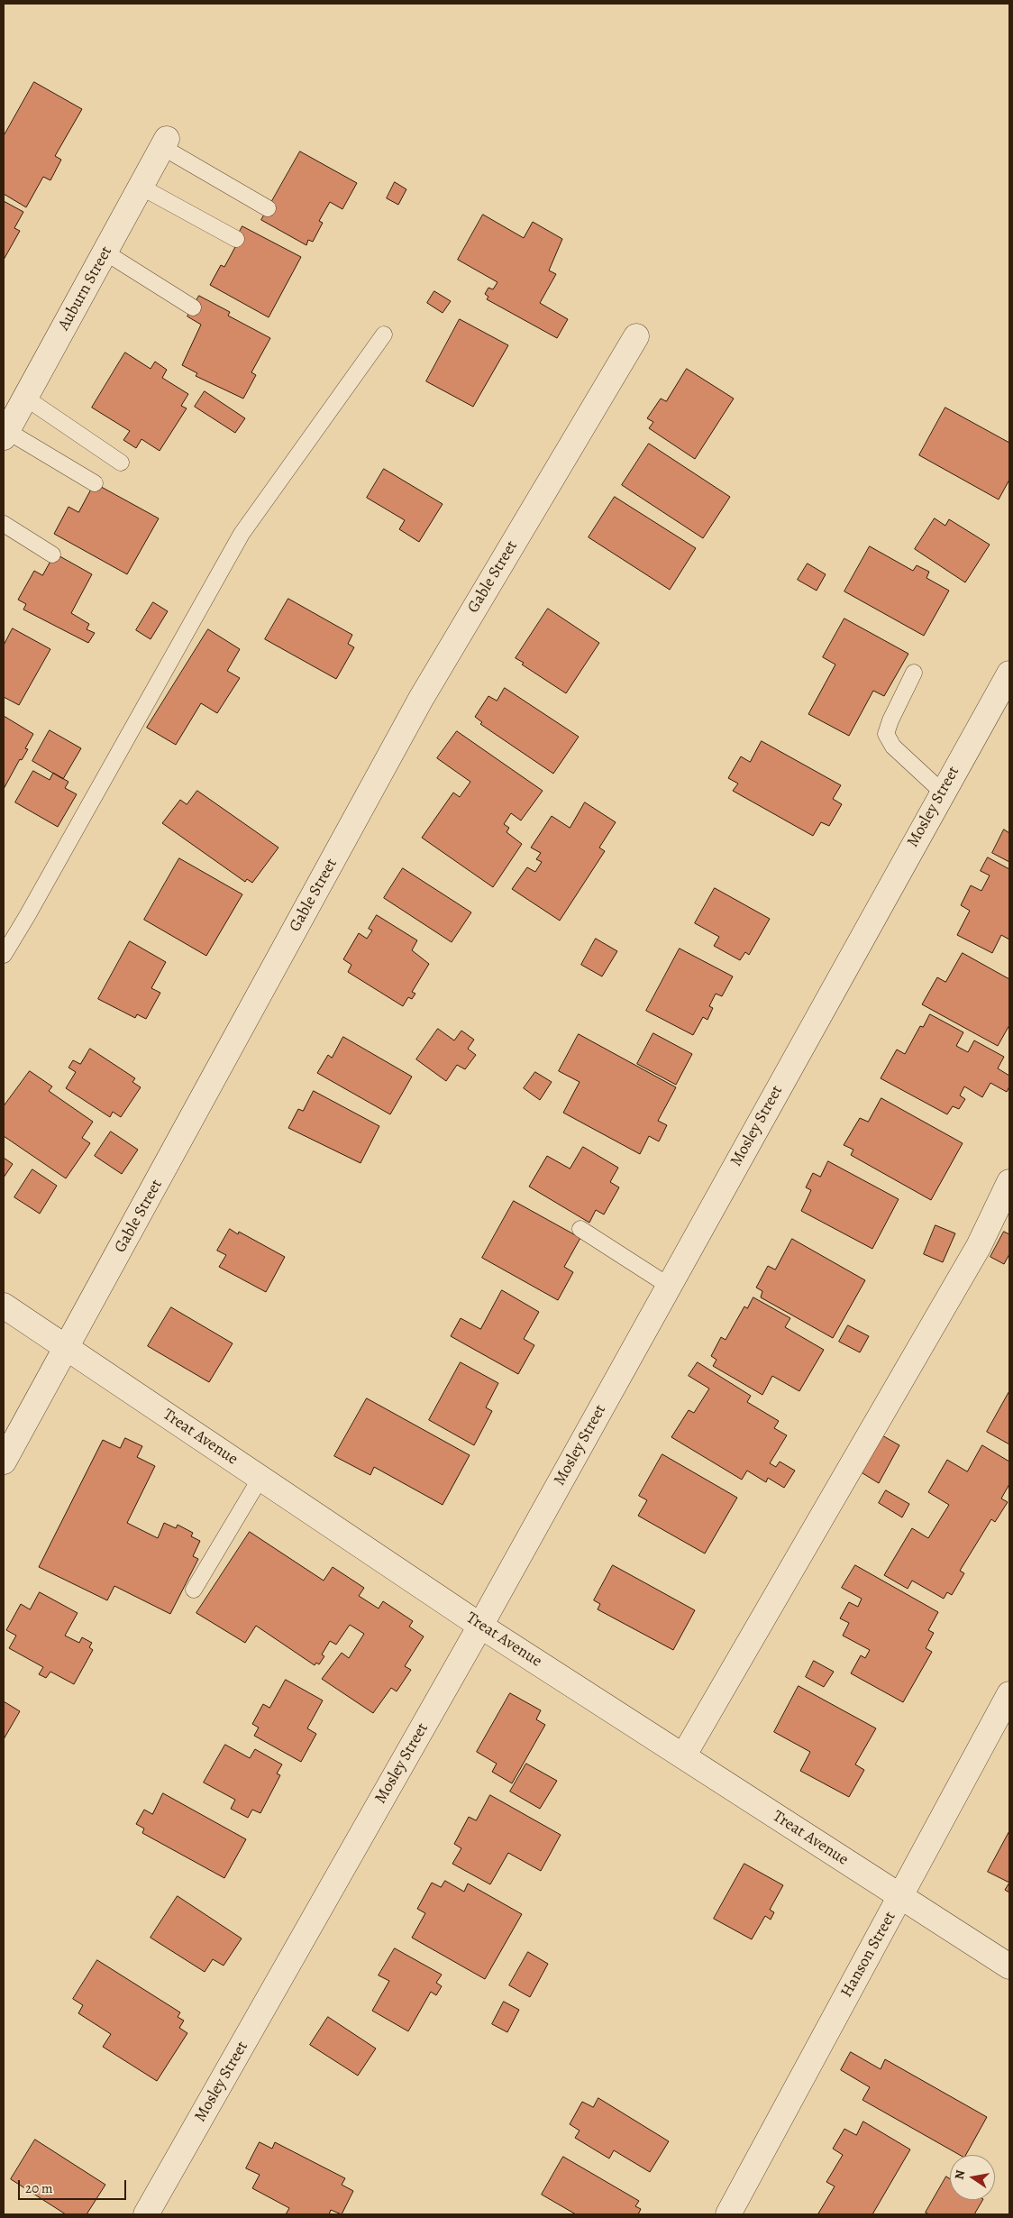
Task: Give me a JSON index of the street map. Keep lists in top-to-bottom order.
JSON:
{
  "streets": {
    "street": [
      "Auburn Street",
      "Gable Street",
      "Mosley Street",
      "Treat Avenue",
      "Hanson Street"
    ]
  },
  "crossings": [
    ["Gable Street", "Treat Avenue"],
    ["Mosley Street", "Treat Avenue"],
    ["Treat Avenue", "Hanson Street"]
  ],
  "scale_bar": "20 m",
  "north": "left"
}
